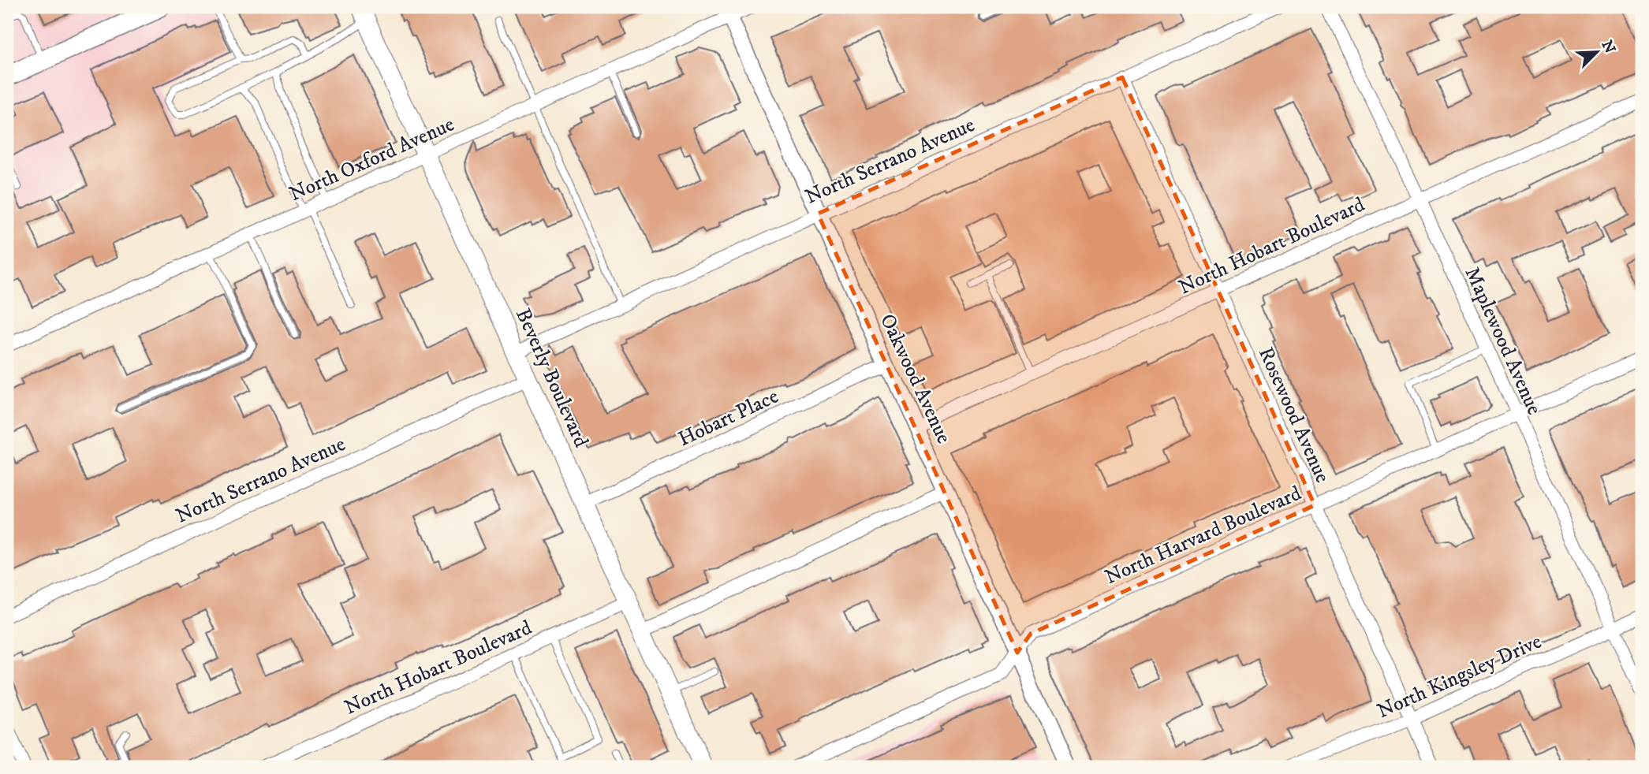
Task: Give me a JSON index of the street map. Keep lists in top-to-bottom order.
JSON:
{
  "streets": {
    "main road": ["Beverly Boulevard"],
    "street": [
      "North Oxford Avenue",
      "North Serrano Avenue",
      "North Hobart Boulevard",
      "Maplewood Avenue",
      "Oakwood Avenue",
      "Rosewood Avenue",
      "Hobart Place",
      "North Harvard Boulevard",
      "North Kingsley Drive"
    ]
  },
  "crossings": [
    ["North Oxford Avenue", "Beverly Boulevard"],
    ["North Oxford Avenue", "Oakwood Avenue"],
    ["North Serrano Avenue", "Beverly Boulevard"],
    ["North Serrano Avenue", "Oakwood Avenue"],
    ["North Serrano Avenue", "Rosewood Avenue"],
    ["North Hobart Boulevard", "Maplewood Avenue"],
    ["North Hobart Boulevard", "Beverly Boulevard"],
    ["North Hobart Boulevard", "Oakwood Avenue"],
    ["North Hobart Boulevard", "Rosewood Avenue"],
    ["Maplewood Avenue", "North Harvard Boulevard"],
    ["Maplewood Avenue", "North Kingsley Drive"],
    ["Beverly Boulevard", "Hobart Place"],
    ["Oakwood Avenue", "Hobart Place"],
    ["Oakwood Avenue", "North Harvard Boulevard"],
    ["Rosewood Avenue", "North Harvard Boulevard"],
    ["Rosewood Avenue", "North Kingsley Drive"]
  ],
  "north": "top right"
}
